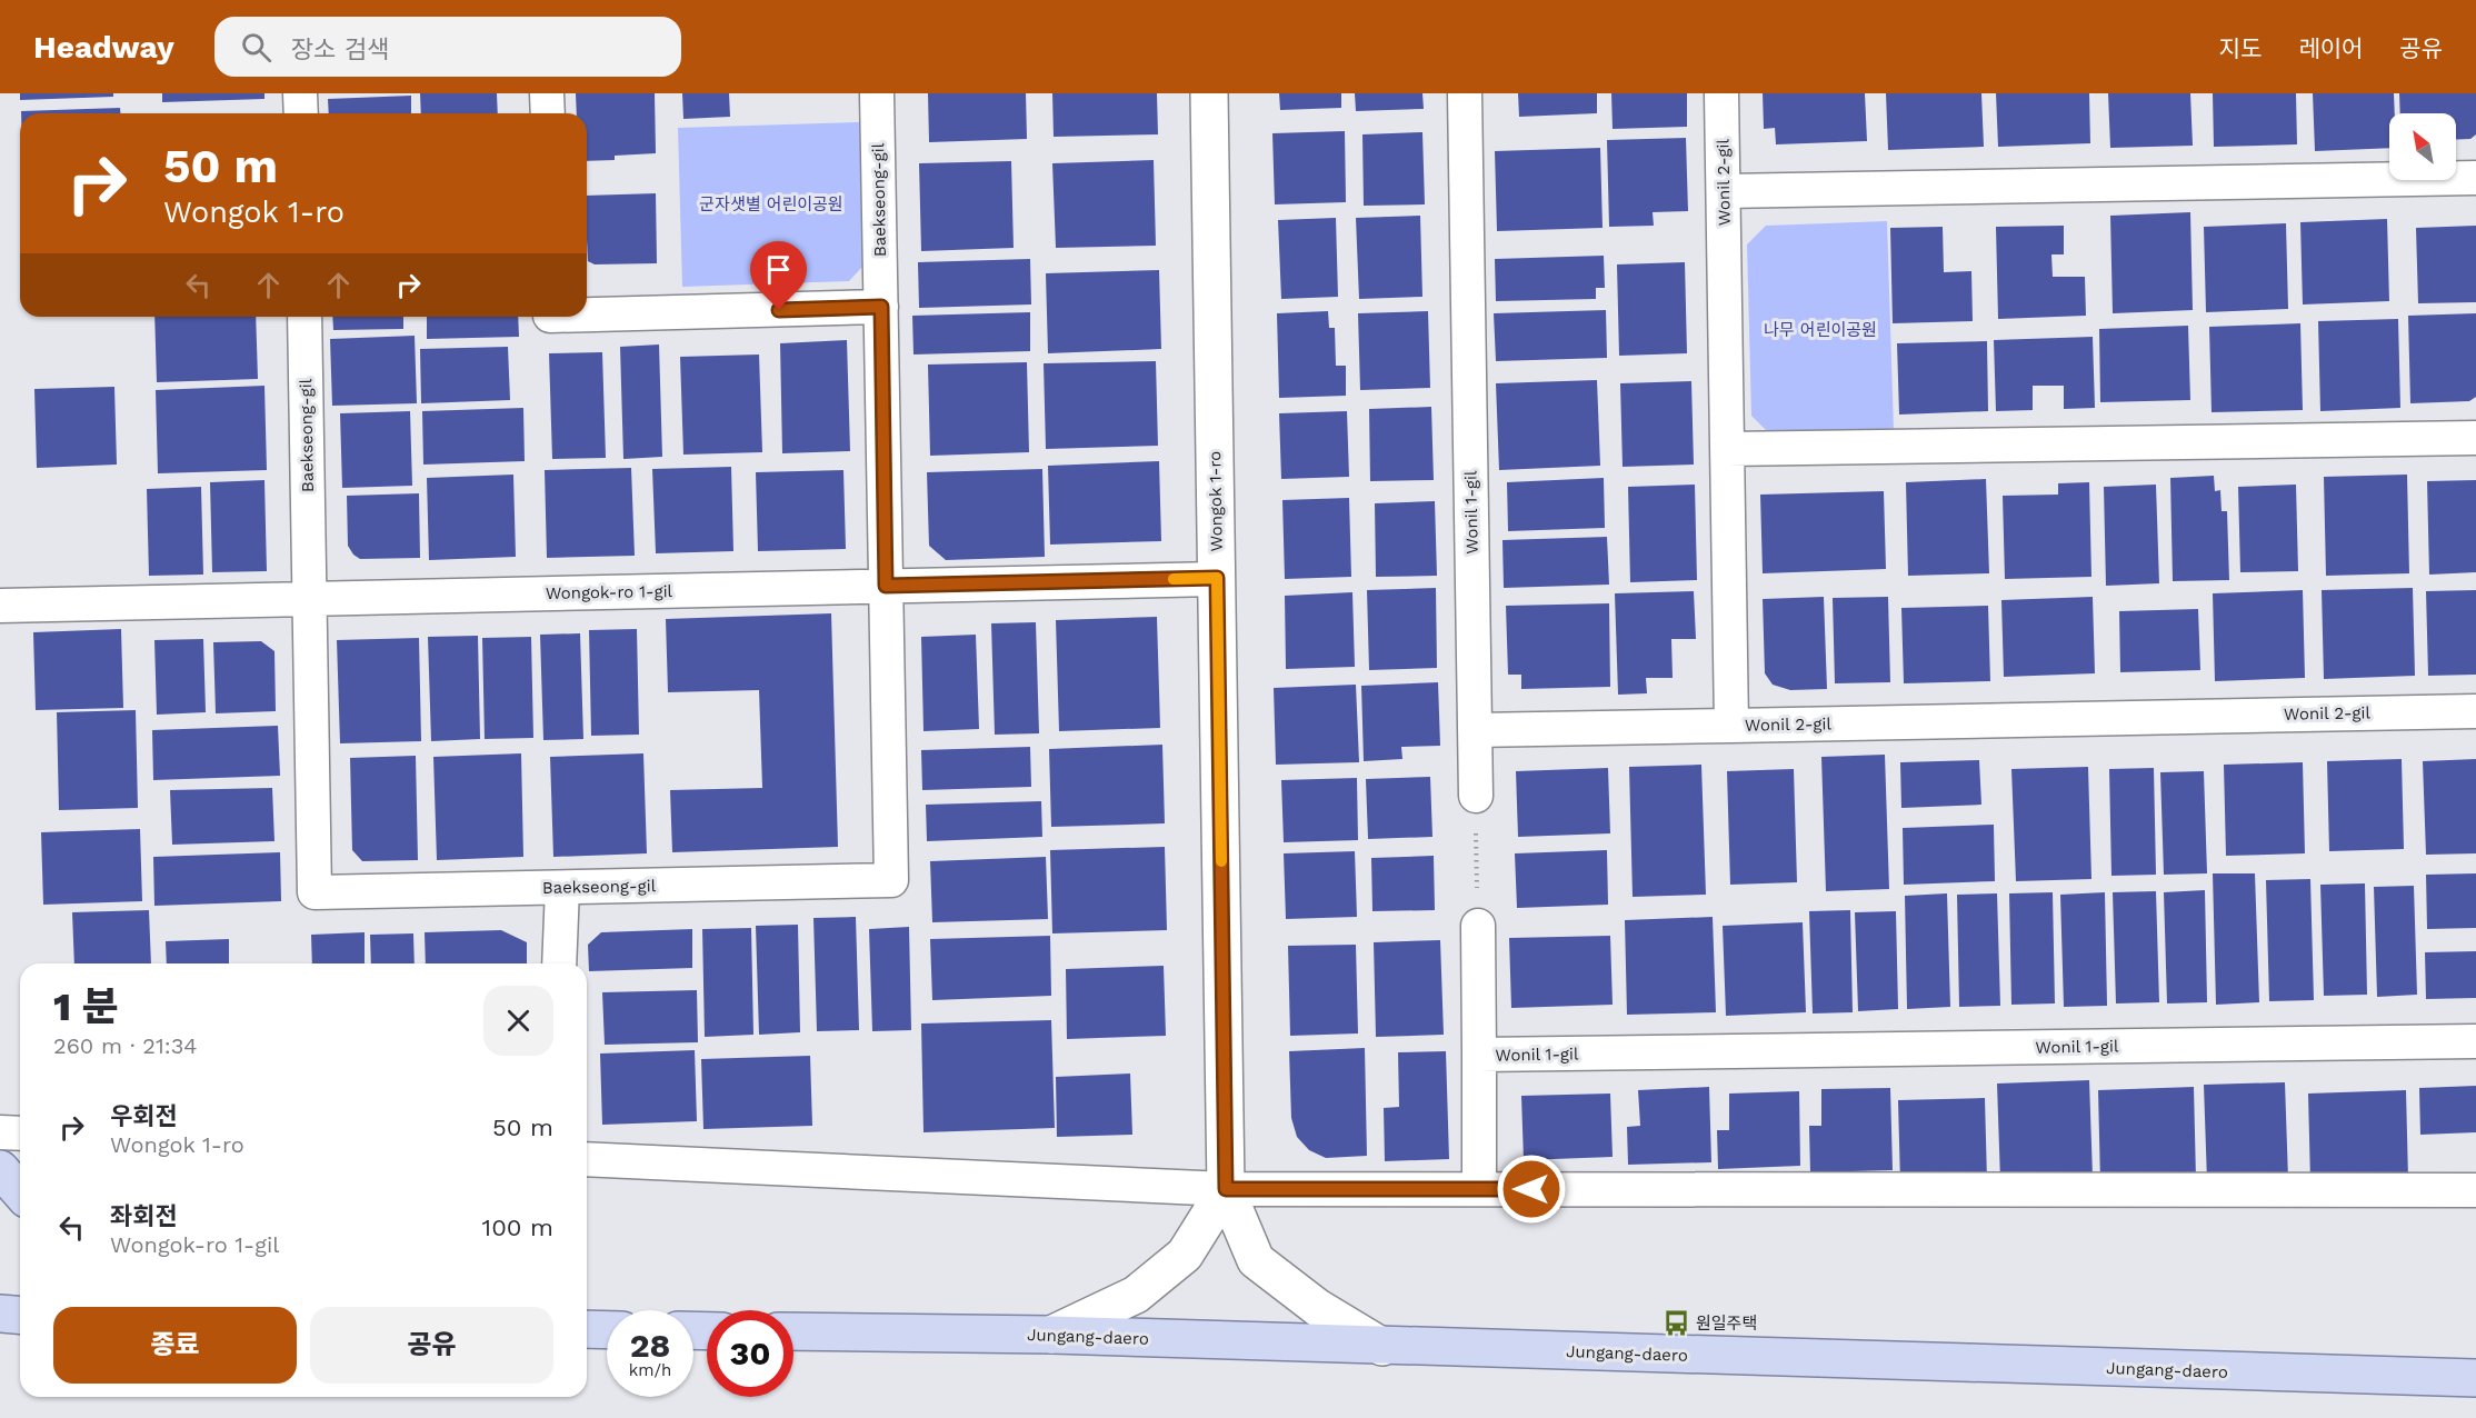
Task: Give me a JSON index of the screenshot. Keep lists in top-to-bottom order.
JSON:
{
  "streets": {
    "main road": ["Jungang-daero"],
    "street": [
      "Wonil 2-gil",
      "Baekseong-gil",
      "Wongok 1-ro",
      "Wonil 1-gil",
      "Wongok-ro 1-gil"
    ]
  },
  "crossings": [
    ["Baekseong-gil", "Wongok-ro 1-gil"],
    ["Wongok 1-ro", "Wongok-ro 1-gil"]
  ],
  "parks": ["군자샛별 어린이공원", "나무 어린이공원"],
  "places": {
    "bus stop": ["원일주택"]
  },
  "north": "top left",
  "page": {
    "header": "Headway",
    "search": "장소 검색",
    "nav": ["지도", "레이어", "공유"],
    "turn": ["50 m", "Wongok 1-ro"],
    "heading": ["1 분", "260 m · 21:34"],
    "list": [
      {
        "name": "우회전",
        "note": "Wongok 1-ro",
        "value": "50 m"
      },
      {
        "name": "좌회전",
        "note": "Wongok-ro 1-gil",
        "value": "100 m"
      }
    ],
    "buttons": ["종료", "공유"],
    "speed": "28 km/h",
    "limit": "30"
  }
}
